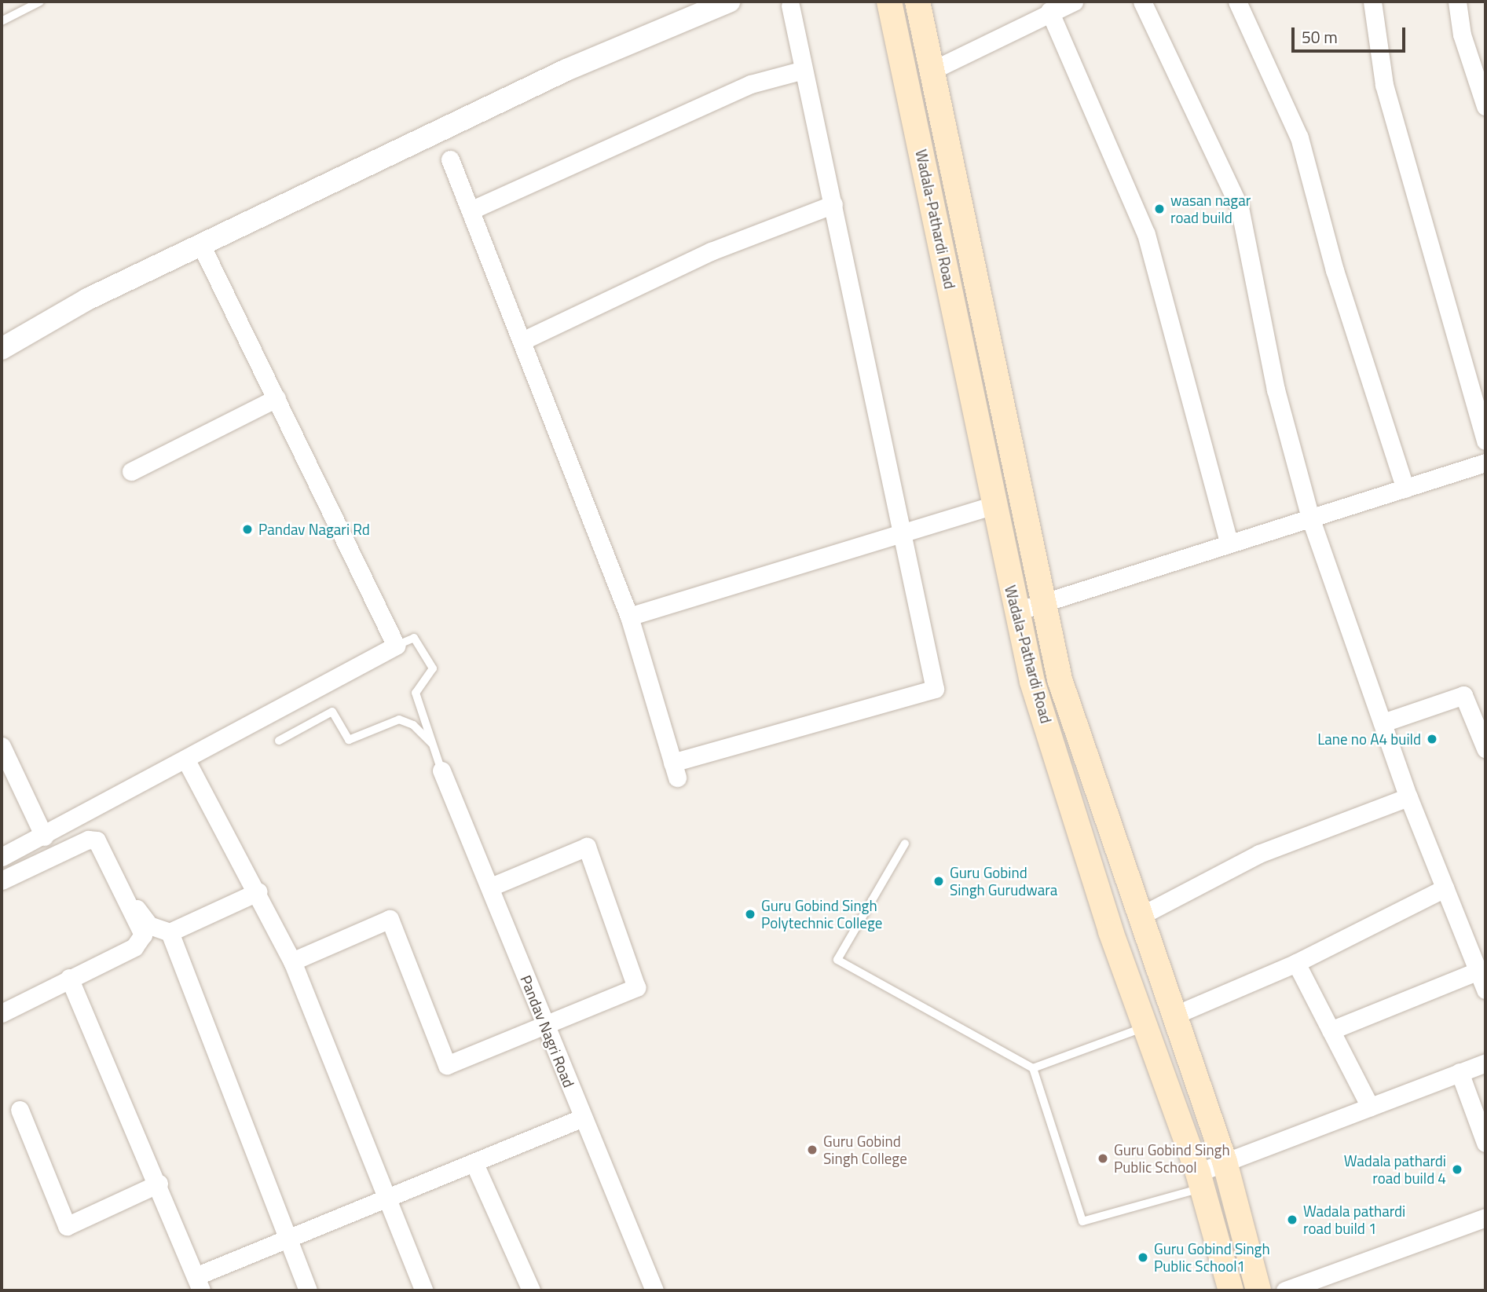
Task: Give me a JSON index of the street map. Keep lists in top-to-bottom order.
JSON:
{
  "streets": {
    "main road": ["Wadala-Pathardi Road"],
    "street": ["Pandav Nagri Road"]
  },
  "places": [
    "wasan nagar road build",
    "Pandav Nagari Rd",
    "Lane no A4 build",
    "Guru Gobind Singh Gurudwara",
    "Guru Gobind Singh Polytechnic College",
    "Guru Gobind Singh College",
    "Guru Gobind Singh Public School",
    "Wadala pathardi road build 4",
    "Wadala pathardi road build 1",
    "Guru Gobind Singh Public School1"
  ],
  "scale_bar": "50 m"
}
